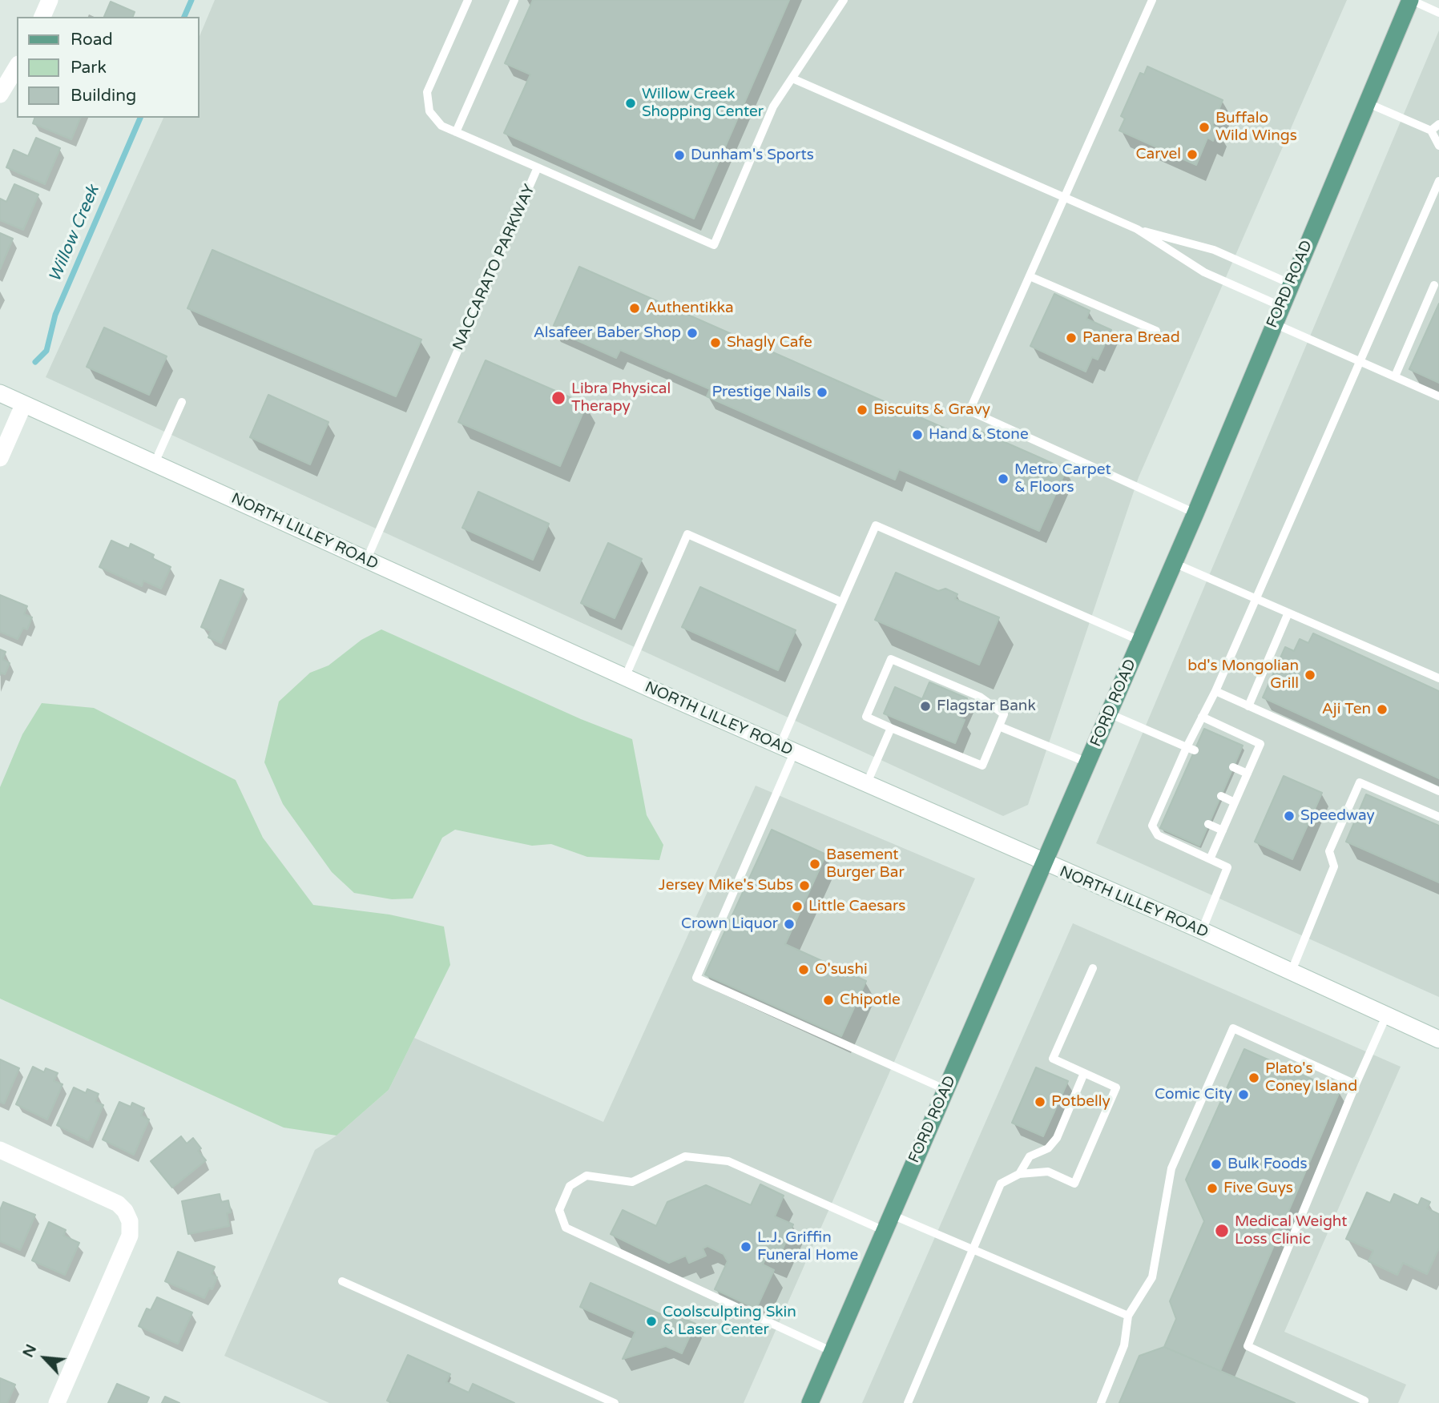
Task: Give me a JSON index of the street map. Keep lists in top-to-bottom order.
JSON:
{
  "streets": {
    "main road": ["FORD ROAD"],
    "street": ["NORTH LILLEY ROAD"],
    "lane": ["NACCARATO PARKWAY"]
  },
  "crossings": [
    ["NACCARATO PARKWAY", "NORTH LILLEY ROAD"],
    ["FORD ROAD", "NORTH LILLEY ROAD"]
  ],
  "water": ["Willow Creek"],
  "places": [
    "Willow Creek Shopping Center",
    "Buffalo Wild Wings",
    "Carvel",
    "Dunham's Sports",
    "Authentikka",
    "Alsafeer Baber Shop",
    "Panera Bread",
    "Shagly Cafe",
    "Prestige Nails",
    "Libra Physical Therapy",
    "Biscuits & Gravy",
    "Hand & Stone",
    "Metro Carpet & Floors",
    "bd's Mongolian Grill",
    "Flagstar Bank",
    "Aji Ten",
    "Speedway",
    "Basement Burger Bar",
    "Jersey Mike's Subs",
    "Little Caesars",
    "Crown Liquor",
    "O'sushi",
    "Chipotle",
    "Plato's Coney Island",
    "Comic City",
    "Potbelly",
    "Bulk Foods",
    "Five Guys",
    "Medical Weight Loss Clinic",
    "L.J. Griffin Funeral Home",
    "Coolsculpting Skin & Laser Center"
  ],
  "legend": ["Road", "Park", "Building"],
  "north": "top left"
}
